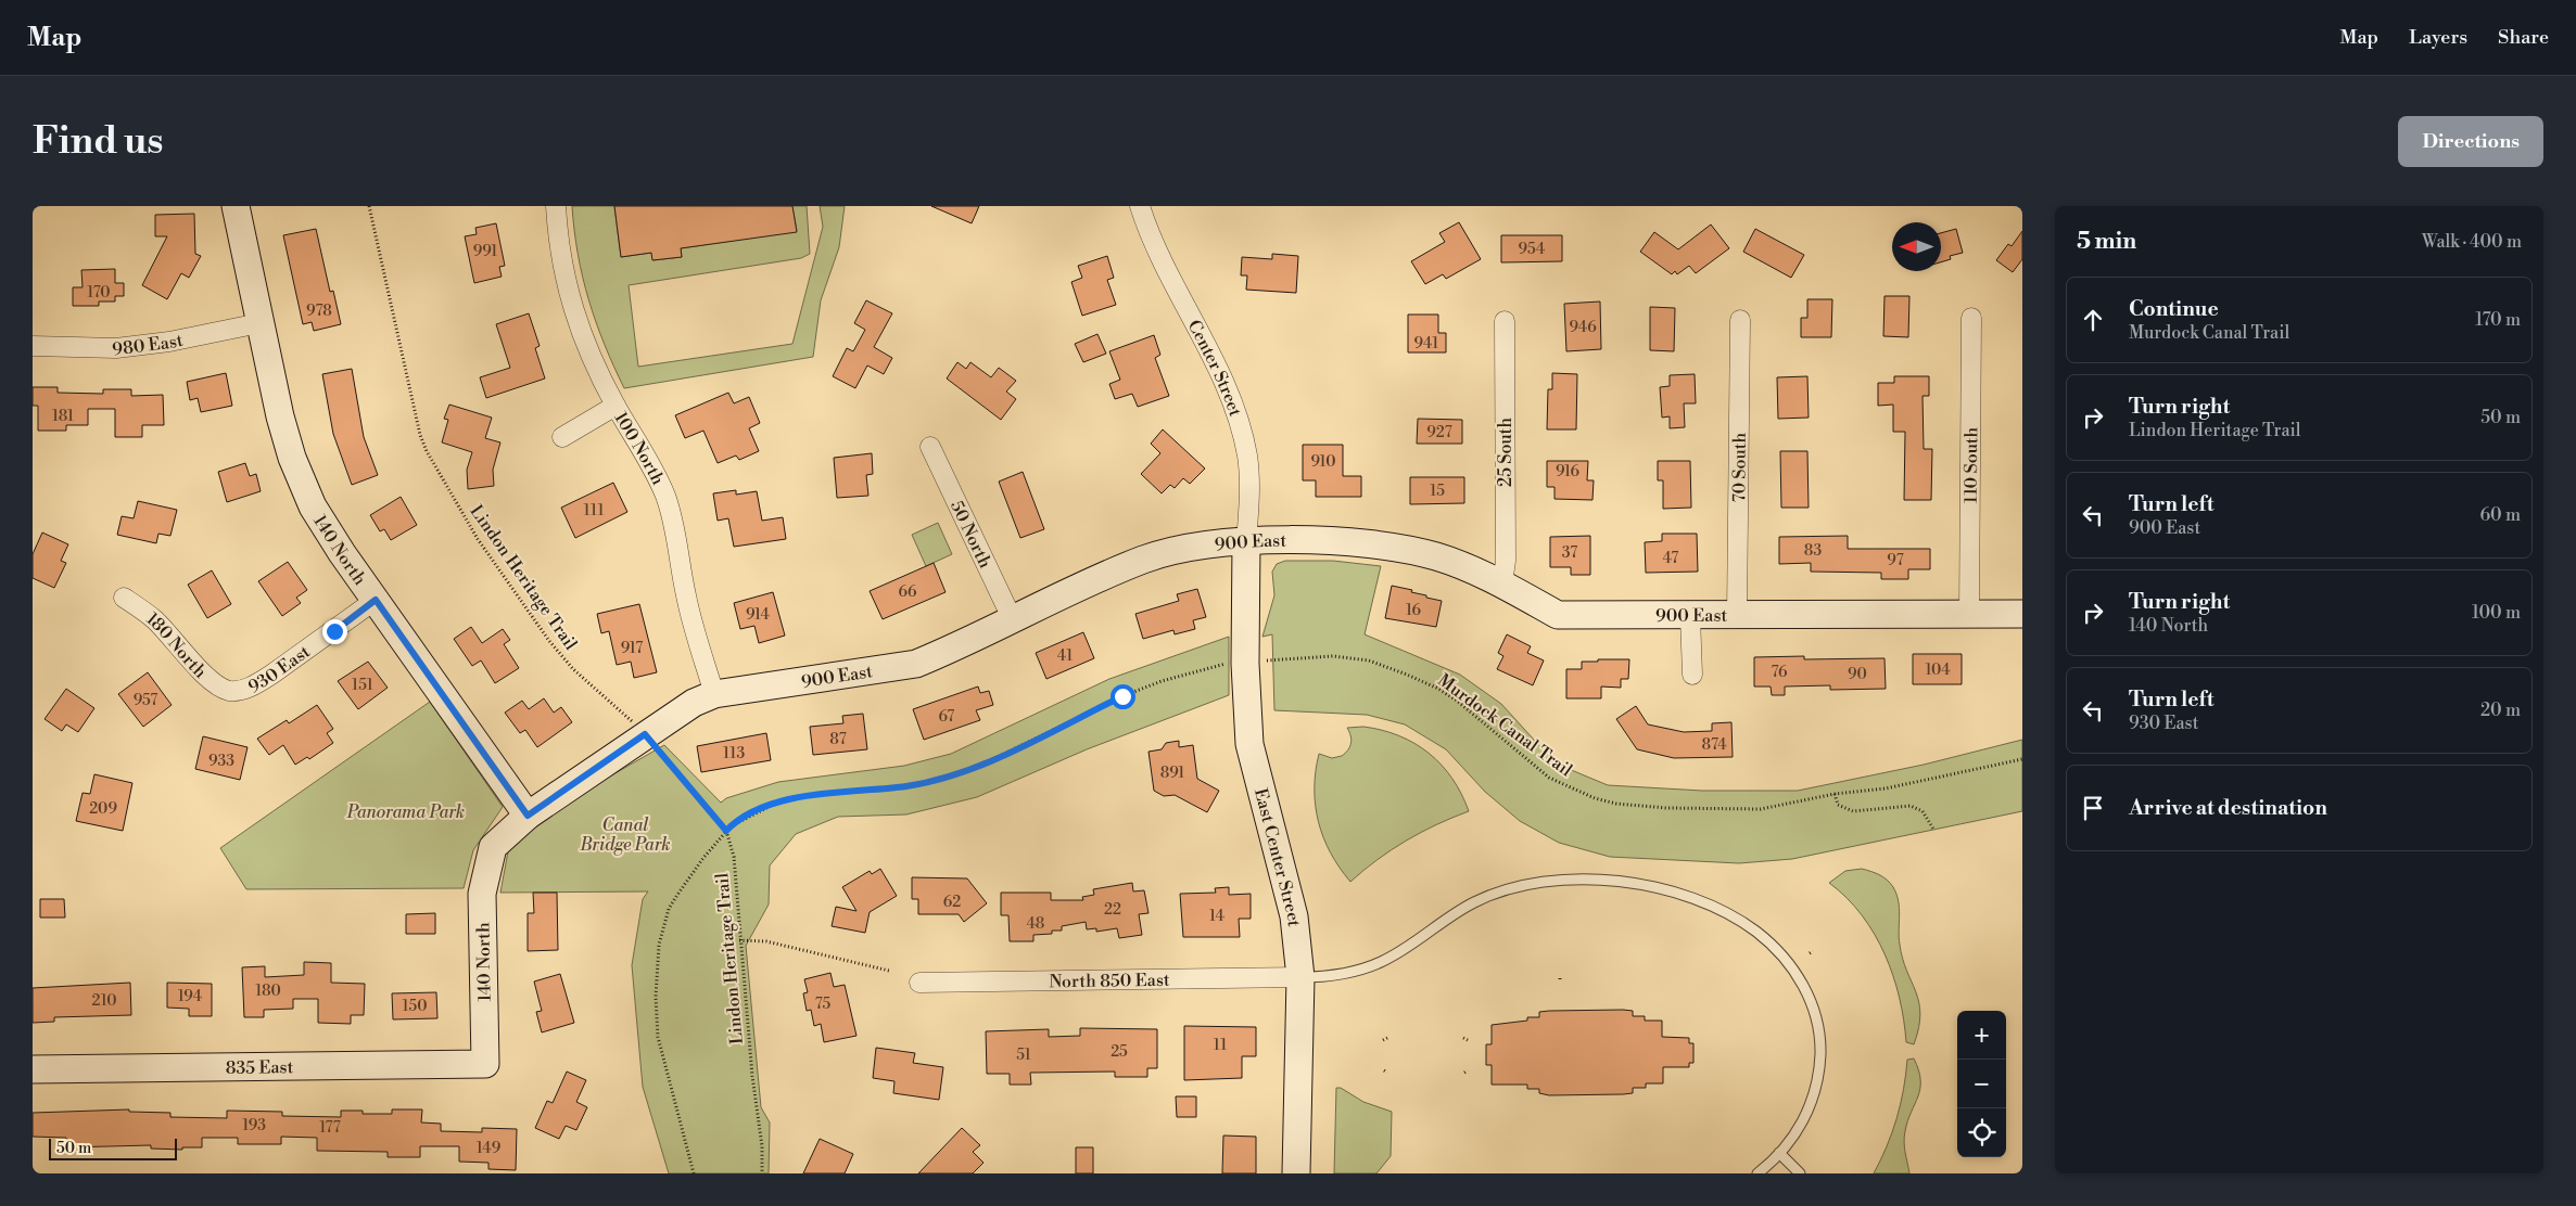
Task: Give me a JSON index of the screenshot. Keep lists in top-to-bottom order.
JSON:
{
  "streets": {
    "street": [
      "980 East",
      "Center Street",
      "100 North",
      "25 South",
      "110 South",
      "70 South",
      "50 North",
      "900 East",
      "140 North",
      "180 North",
      "930 East",
      "East Center Street",
      "North 850 East",
      "835 East"
    ],
    "path": ["Lindon Heritage Trail", "Murdock Canal Trail"]
  },
  "crossings": [
    ["980 East", "140 North"],
    ["Center Street", "900 East"],
    ["Center Street", "East Center Street"],
    ["100 North", "900 East"],
    ["25 South", "900 East"],
    ["110 South", "900 East"],
    ["70 South", "900 East"],
    ["50 North", "900 East"],
    ["900 East", "140 North"],
    ["900 East", "Lindon Heritage Trail"],
    ["900 East", "East Center Street"],
    ["140 North", "930 East"],
    ["140 North", "835 East"],
    ["180 North", "930 East"],
    ["East Center Street", "North 850 East"]
  ],
  "parks": ["Panorama Park", "Canal Bridge Park"],
  "house_numbers": [
    "954",
    "991",
    "170",
    "978",
    "946",
    "941",
    "181",
    "927",
    "910",
    "916",
    "15",
    "111",
    "83",
    "37",
    "47",
    "97",
    "66",
    "16",
    "914",
    "917",
    "41",
    "104",
    "76",
    "90",
    "151",
    "957",
    "67",
    "87",
    "874",
    "113",
    "933",
    "891",
    "209",
    "62",
    "22",
    "14",
    "48",
    "180",
    "194",
    "210",
    "75",
    "150",
    "11",
    "25",
    "51",
    "193",
    "177",
    "149"
  ],
  "scale_bar": "50 m",
  "north": "left",
  "page": {
    "header": "Map",
    "nav": ["Map", "Layers", "Share"],
    "buttons": "Directions",
    "title": "Find us",
    "heading": ["5 min", "Walk · 400 m"],
    "list": [
      ["Continue", "Murdock Canal Trail", "170 m"],
      ["Turn right", "Lindon Heritage Trail", "50 m"],
      ["Turn left", "900 East", "60 m"],
      ["Turn right", "140 North", "100 m"],
      ["Turn left", "930 East", "20 m"],
      "Arrive at destination"
    ],
    "map_buttons": ["+", "−"],
    "scale": "50 m"
  }
}
